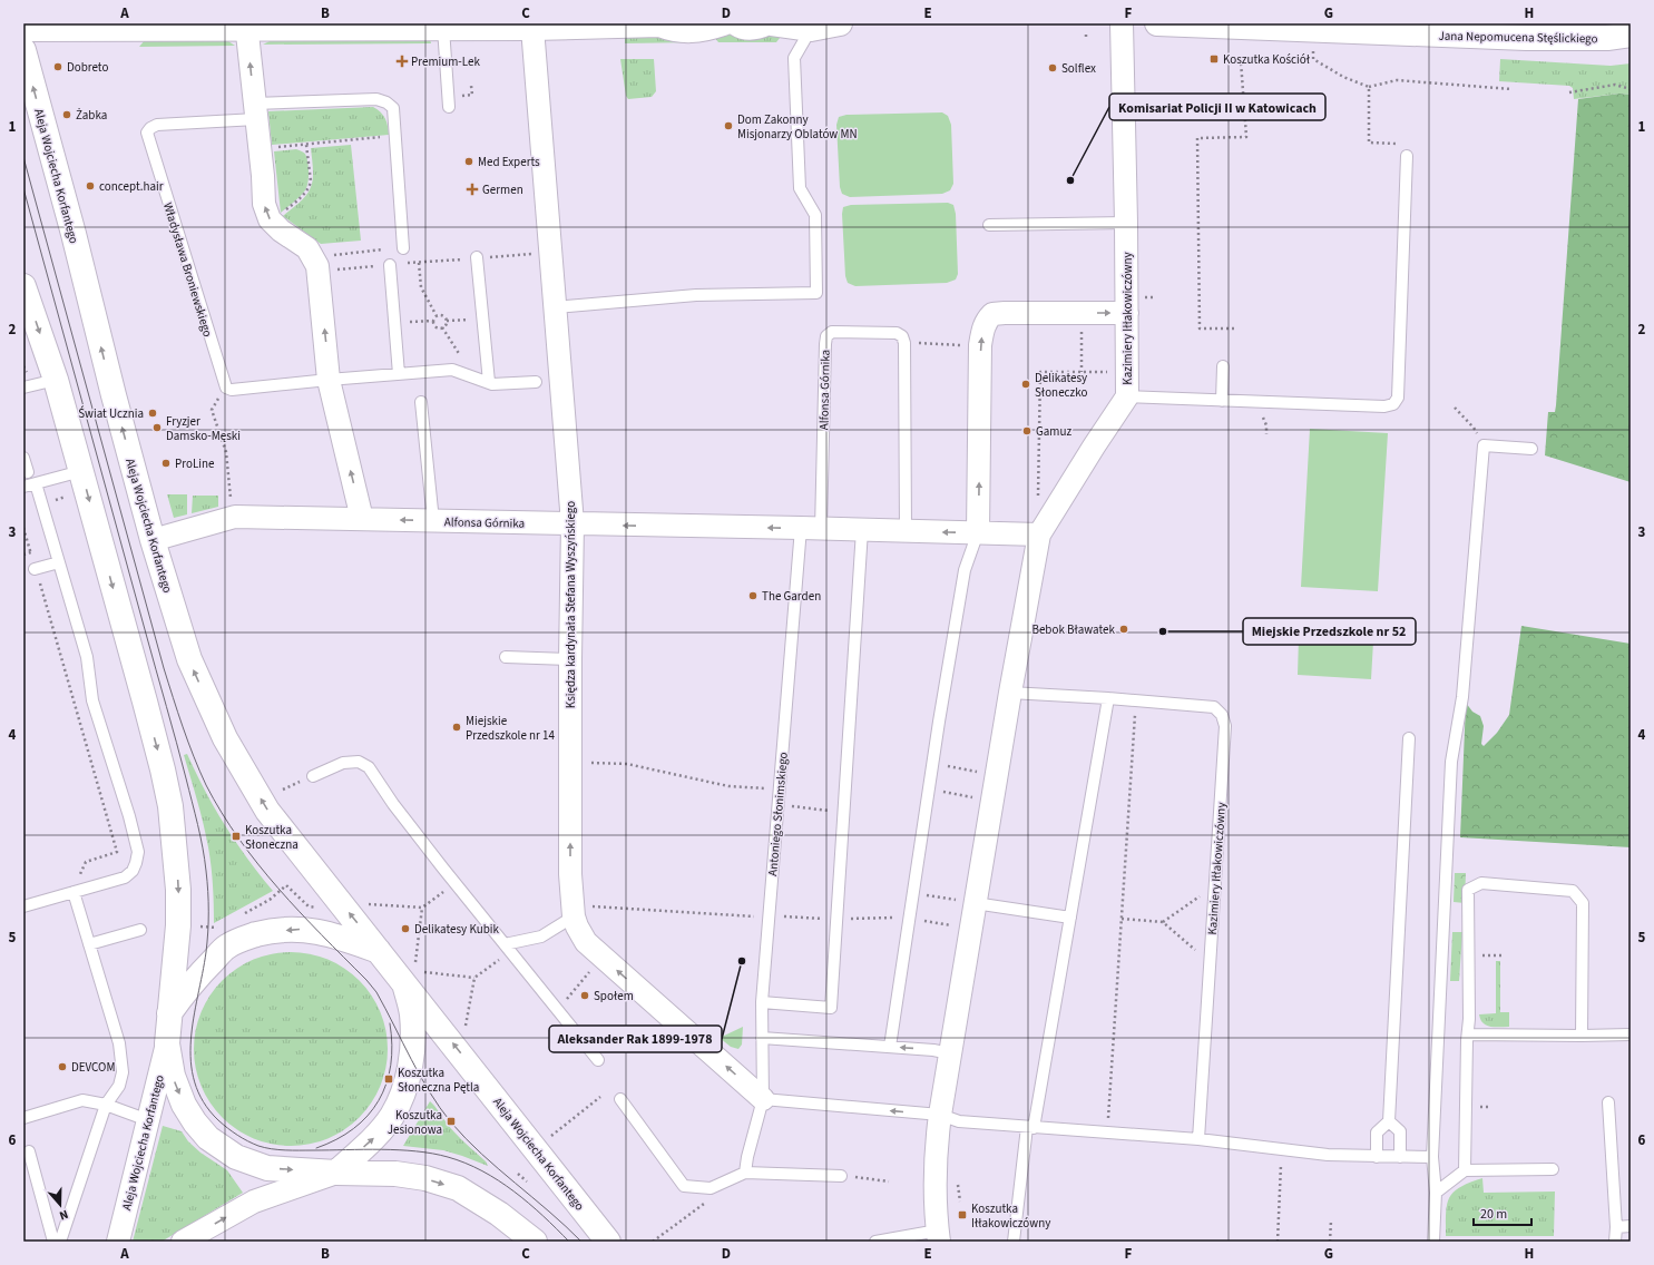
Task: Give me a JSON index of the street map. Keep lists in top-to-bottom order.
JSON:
{
  "streets": {
    "main road": ["Jana Nepomucena Stęślickiego", "Aleja Wojciecha Korfantego"],
    "street": ["Kazimiery Iłłakowiczówny", "Alfonsa Górnika", "Księdza kardynała Stefana Wyszyńskiego"],
    "lane": ["Władysława Broniewskiego", "Antoniego Słonimskiego"]
  },
  "crossings": [
    ["Aleja Wojciecha Korfantego", "Alfonsa Górnika"],
    ["Kazimiery Iłłakowiczówny", "Alfonsa Górnika"],
    ["Alfonsa Górnika", "Księdza kardynała Stefana Wyszyńskiego"],
    ["Alfonsa Górnika", "Antoniego Słonimskiego"],
    ["Księdza kardynała Stefana Wyszyńskiego", "Antoniego Słonimskiego"]
  ],
  "one_way": ["Księdza kardynała Stefana Wyszyńskiego"],
  "places": {
    "transit": [
      "Koszutka Kościół",
      "Koszutka Słoneczna",
      "Koszutka Słoneczna Pętla",
      "Koszutka Jesionowa",
      "Koszutka Iłłakowiczówny"
    ],
    "health": ["Premium-Lek", "Germen"],
    "other": [
      "Dobreto",
      "Solflex",
      "Żabka",
      "Dom Zakonny Misjonarzy Oblatów MN",
      "Med Experts",
      "Komisariat Policji II w Katowicach",
      "concept.hair",
      "Delikatesy Słoneczko",
      "Świat Ucznia",
      "Fryzjer Damsko-Męski",
      "Gamuz",
      "ProLine",
      "The Garden",
      "Bebok Bławatek",
      "Miejskie Przedszkole nr 52",
      "Miejskie Przedszkole nr 14",
      "Delikatesy Kubik",
      "Aleksander Rak 1899-1978",
      "Społem",
      "DEVCOM"
    ]
  },
  "scale_bar": "20 m",
  "north": "bottom",
  "grid": {
    "columns": [
      "A",
      "B",
      "C",
      "D",
      "E",
      "F",
      "G",
      "H"
    ],
    "rows": [
      "1",
      "2",
      "3",
      "4",
      "5",
      "6"
    ]
  }
}
